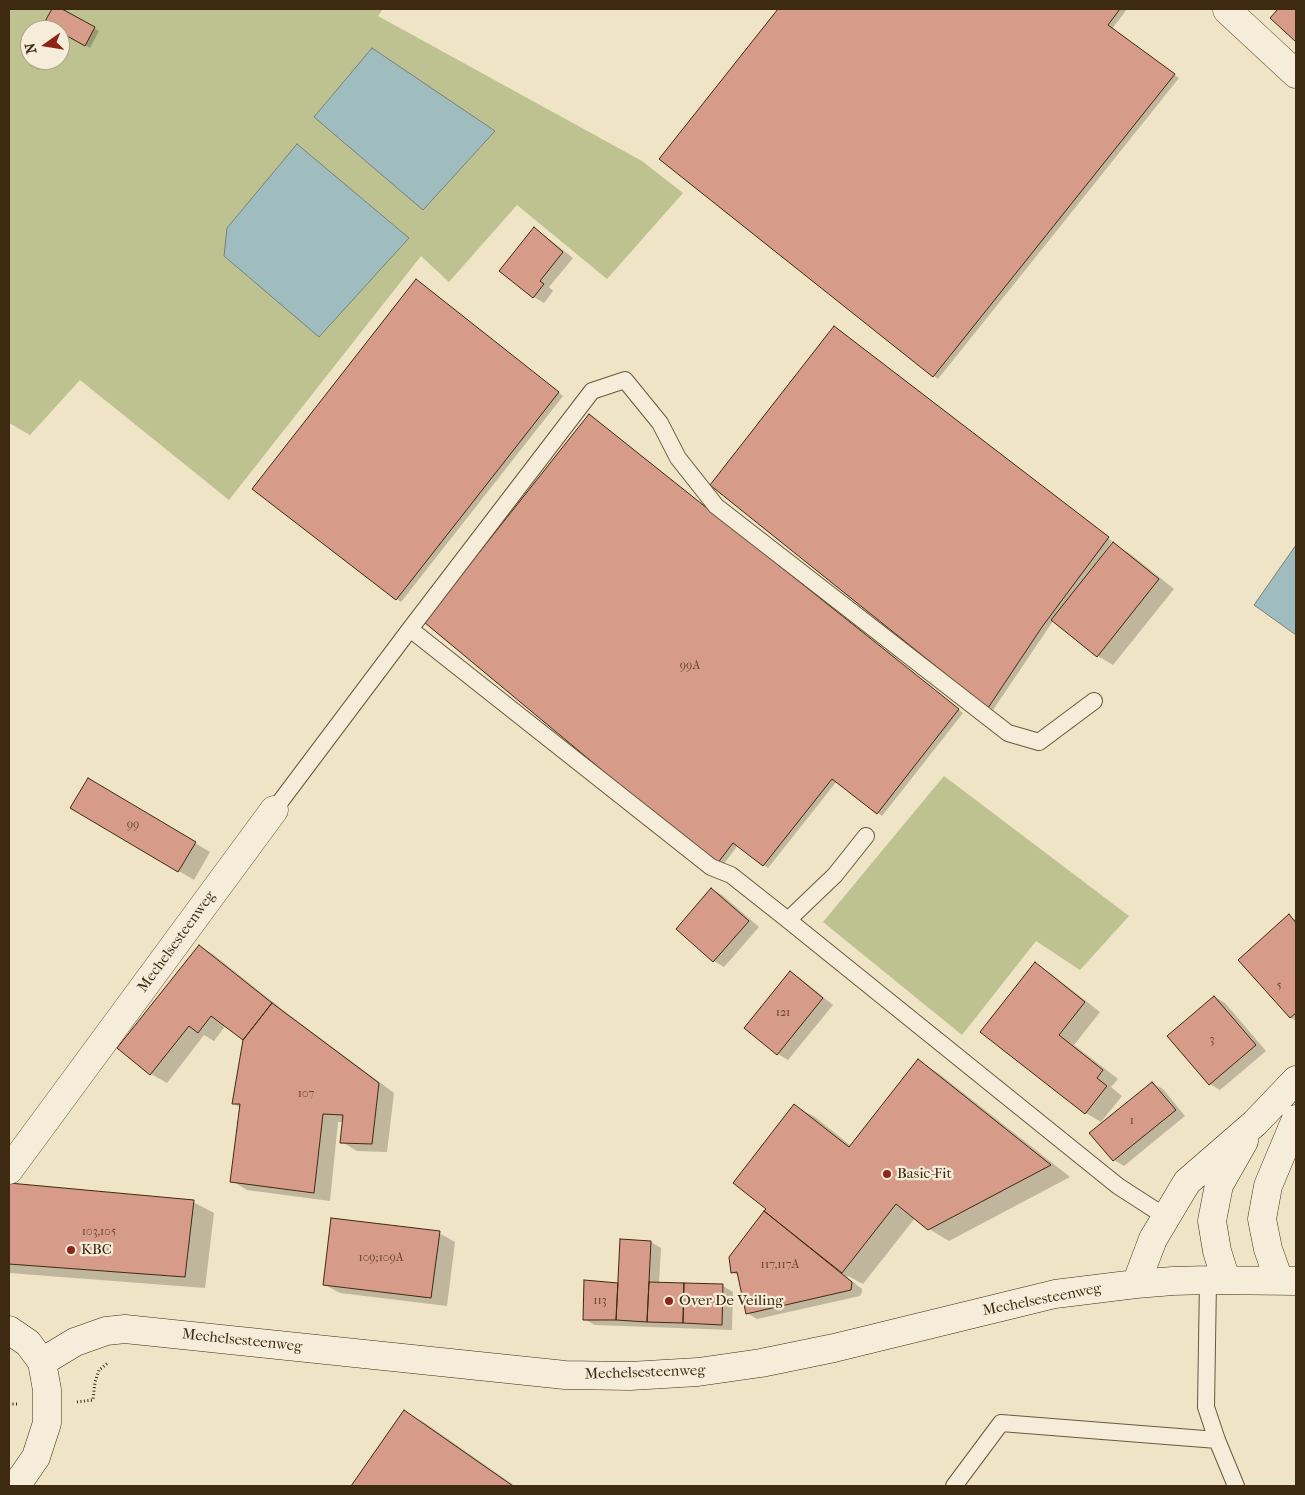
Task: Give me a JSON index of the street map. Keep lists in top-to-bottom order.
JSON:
{
  "streets": {
    "street": ["Mechelsesteenweg"]
  },
  "places": ["Basic-Fit", "KBC", "Over De Veiling"],
  "house_numbers": [
    "99A",
    "99",
    "5",
    "121",
    "3",
    "107",
    "1",
    "103,105",
    "109;109A",
    "117,117A",
    "113"
  ],
  "north": "left"
}
